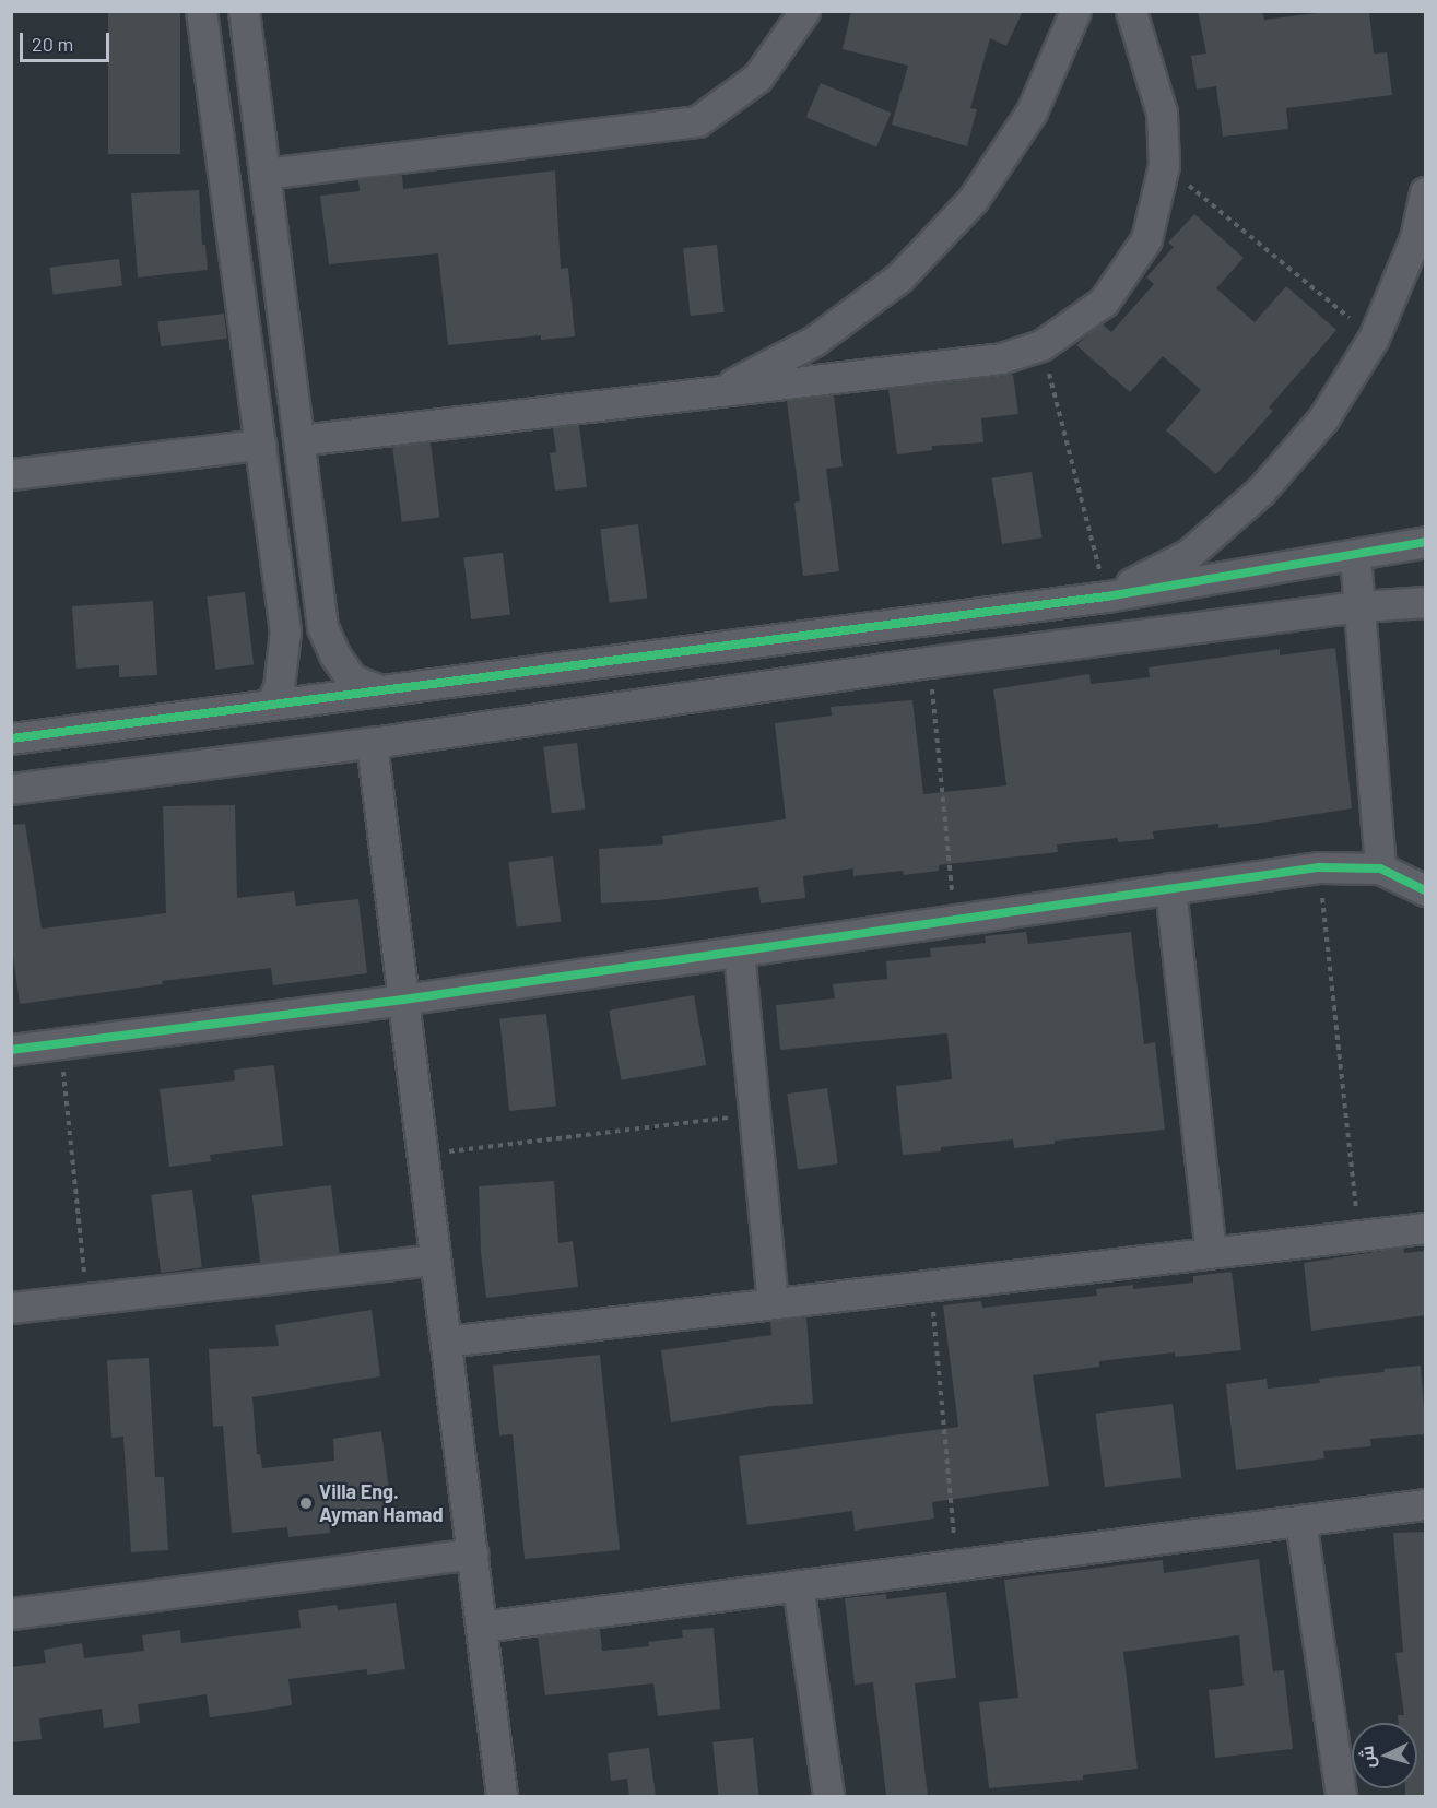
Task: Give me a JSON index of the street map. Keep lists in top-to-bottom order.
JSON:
{
  "places": ["Villa Eng. Ayman Hamad"],
  "scale_bar": "20 m",
  "north": "left"
}
